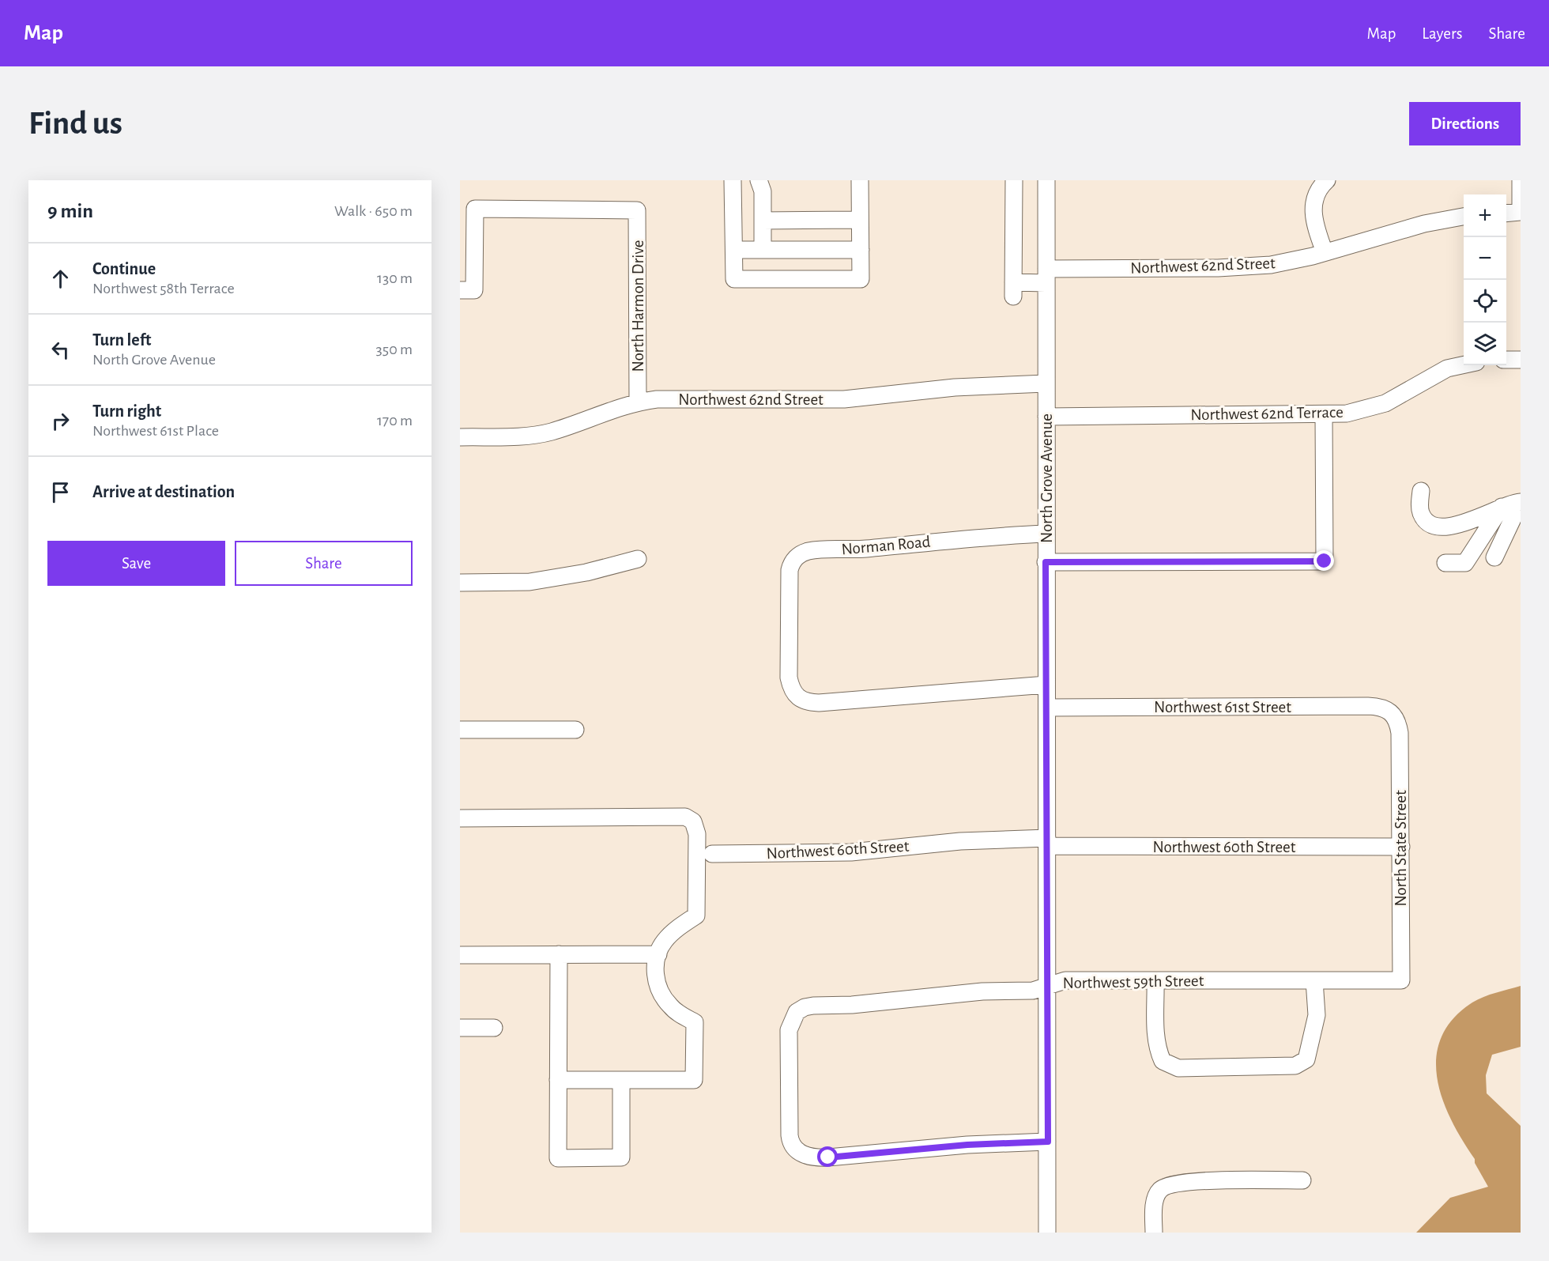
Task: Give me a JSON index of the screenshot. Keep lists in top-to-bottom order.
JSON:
{
  "streets": {
    "street": [
      "Northwest 62nd Street",
      "North Harmon Drive",
      "Northwest 62nd Terrace",
      "North Grove Avenue",
      "Norman Road",
      "Northwest 61st Street",
      "Northwest 60th Street",
      "North State Street",
      "Northwest 59th Street"
    ]
  },
  "crossings": [
    ["Northwest 62nd Street", "North Harmon Drive"],
    ["Northwest 62nd Street", "North Grove Avenue"],
    ["Northwest 62nd Terrace", "North Grove Avenue"],
    ["North Grove Avenue", "Norman Road"],
    ["North Grove Avenue", "Northwest 61st Street"],
    ["North Grove Avenue", "Northwest 60th Street"],
    ["North Grove Avenue", "Northwest 59th Street"],
    ["Northwest 61st Street", "North State Street"],
    ["Northwest 60th Street", "North State Street"],
    ["North State Street", "Northwest 59th Street"]
  ],
  "page": {
    "header": "Map",
    "nav": ["Map", "Layers", "Share"],
    "buttons": [
      "Directions",
      ["Save", "Share"]
    ],
    "title": "Find us",
    "heading": ["9 min", "Walk · 650 m"],
    "map_buttons": ["+", "−"],
    "list": [
      ["Continue", "Northwest 58th Terrace", "130 m"],
      ["Turn left", "North Grove Avenue", "350 m"],
      ["Turn right", "Northwest 61st Place", "170 m"],
      "Arrive at destination"
    ]
  }
}
